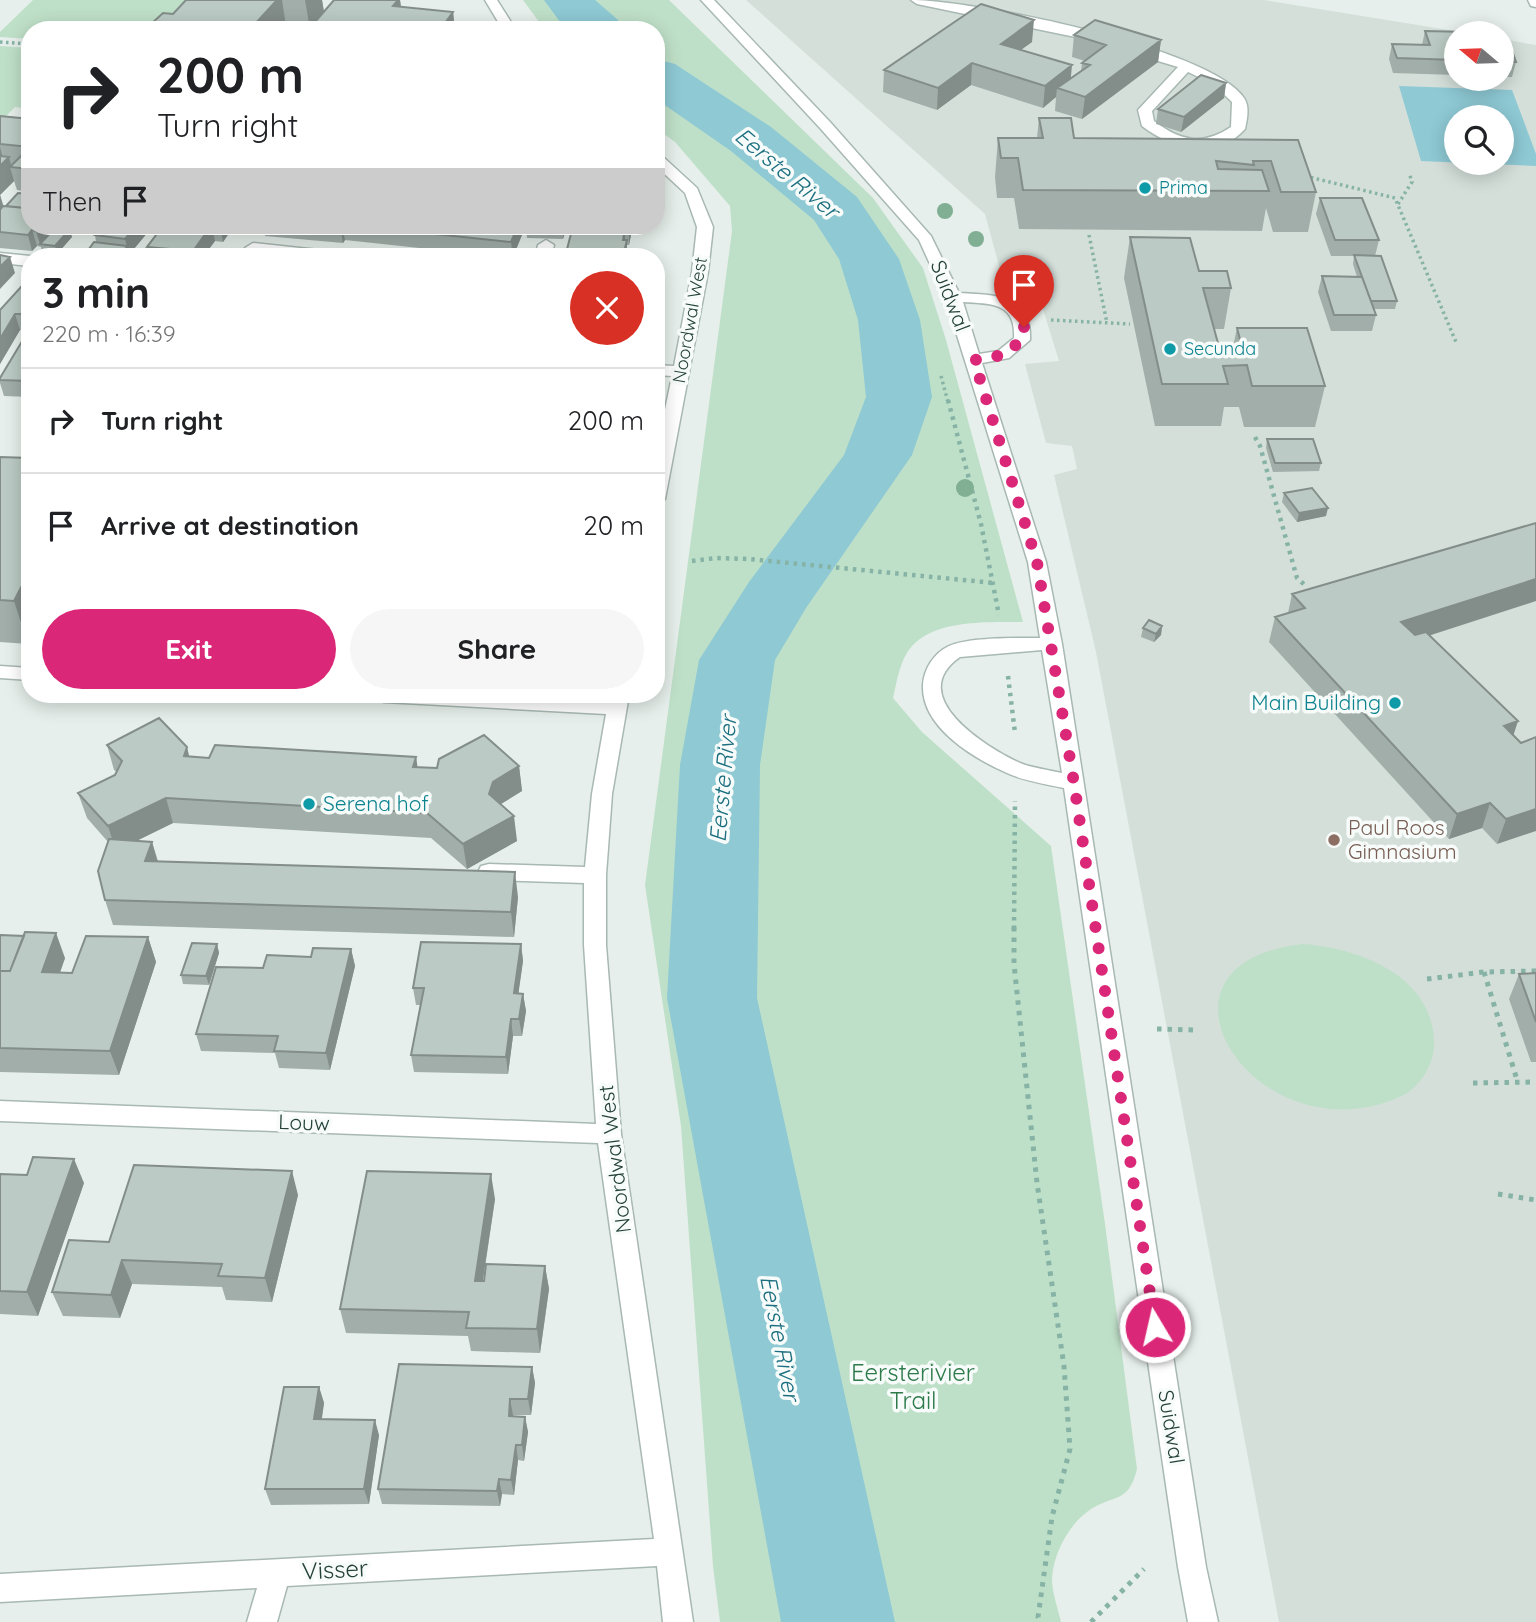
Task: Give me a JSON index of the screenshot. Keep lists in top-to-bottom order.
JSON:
{
  "streets": {
    "street": [
      "Suidwal",
      "Noordwal West",
      "Louw",
      "Visser"
    ]
  },
  "crossings": [
    ["Noordwal West", "Louw"],
    ["Noordwal West", "Visser"]
  ],
  "water": ["Eerste River"],
  "parks": ["Eersterivier Trail"],
  "places": [
    "Prima",
    "Secunda",
    "Main Building",
    "Serena hof",
    "Paul Roos Gimnasium"
  ],
  "north": "left",
  "page": {
    "turn": ["200 m", "Turn right"],
    "then": "Then",
    "heading": ["3 min", "220 m · 16:39"],
    "list": [
      {
        "name": "Turn right",
        "value": "200 m"
      },
      {
        "name": "Arrive at destination",
        "value": "20 m"
      }
    ],
    "buttons": ["Exit", "Share"]
  }
}
